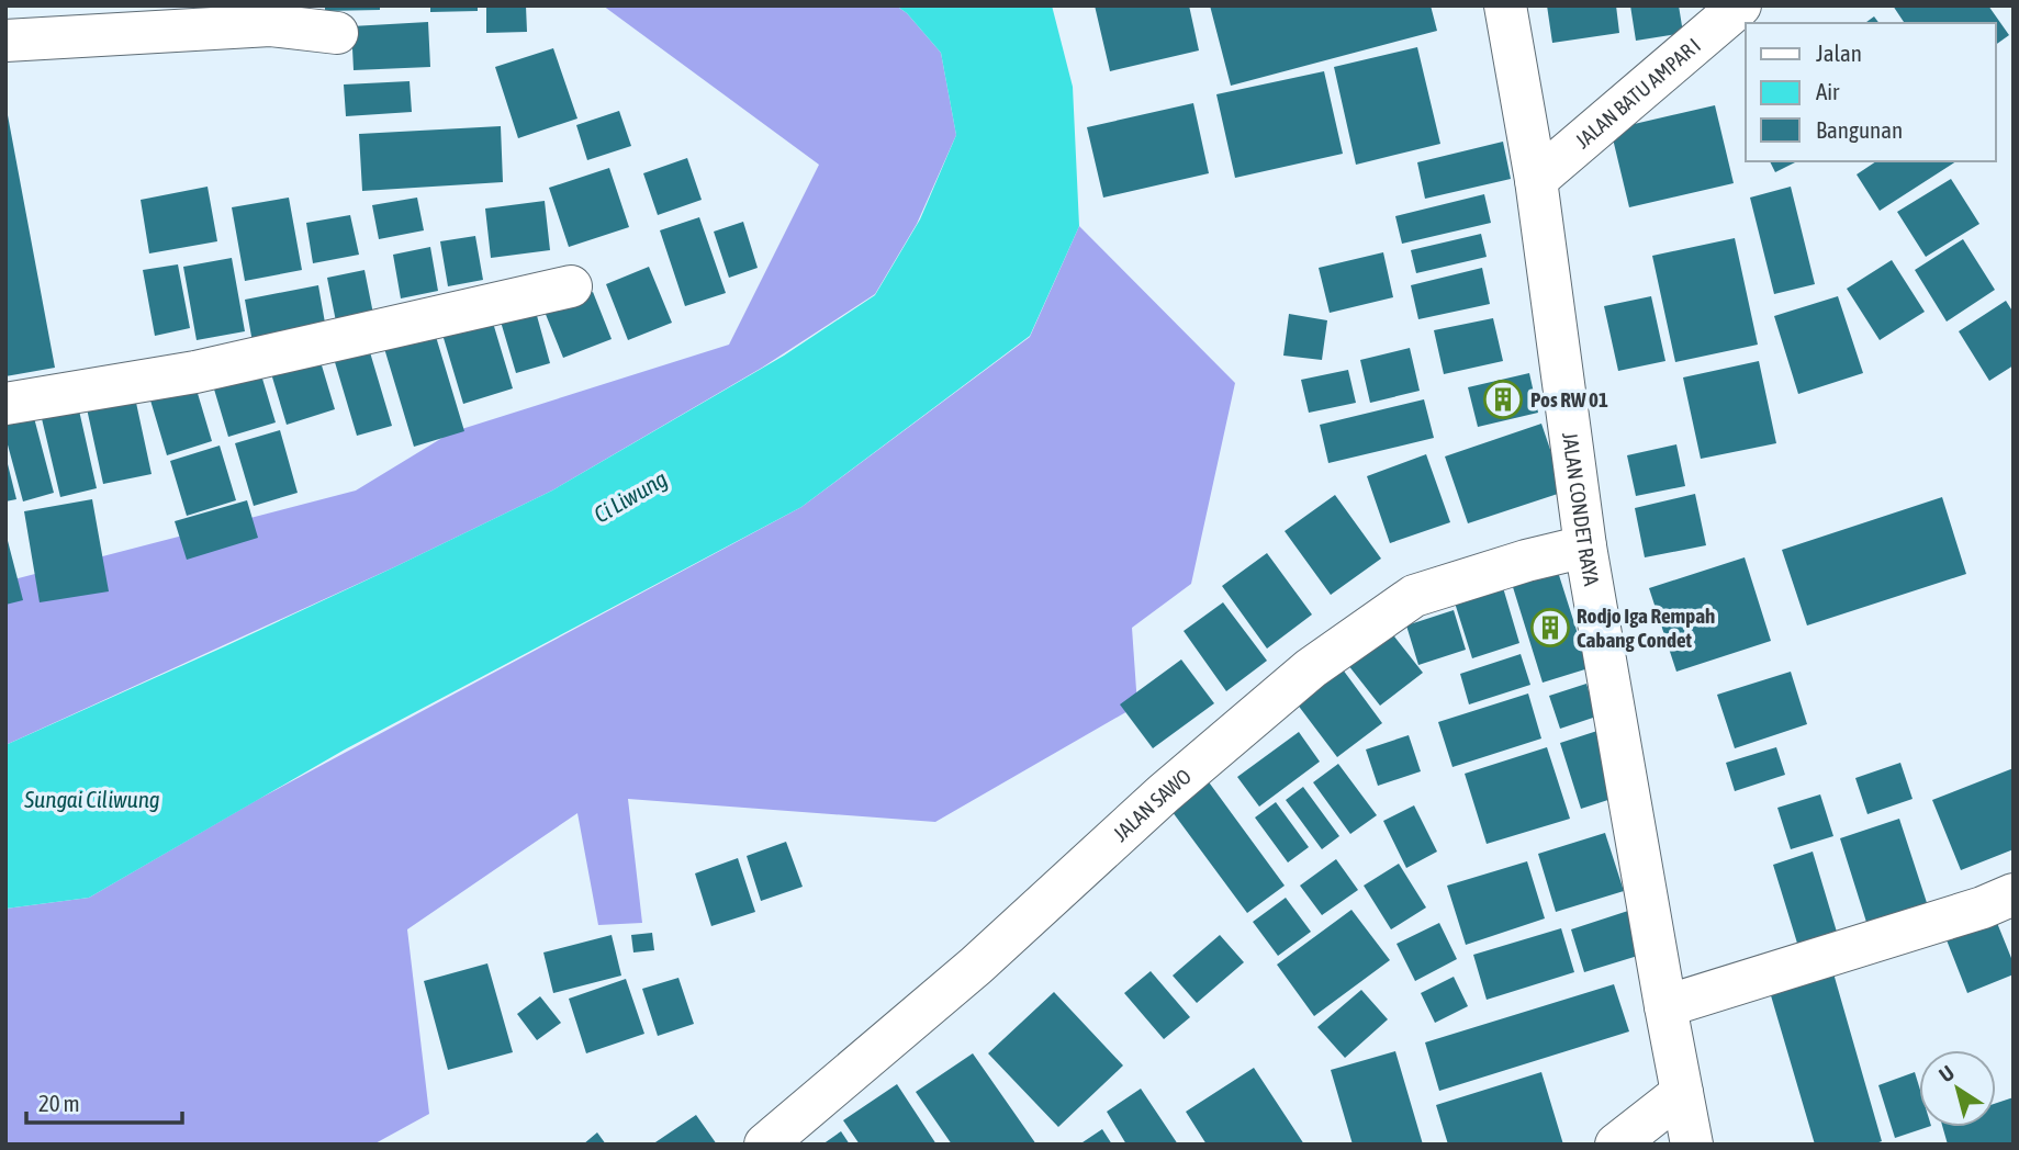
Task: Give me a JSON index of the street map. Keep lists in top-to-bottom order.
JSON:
{
  "streets": {
    "street": ["JALAN BATU AMPAR I", "JALAN CONDET RAYA", "JALAN SAWO"]
  },
  "crossings": [
    ["JALAN BATU AMPAR I", "JALAN CONDET RAYA"],
    ["JALAN CONDET RAYA", "JALAN SAWO"]
  ],
  "water": ["Ci Liwung", "Sungai Ciliwung"],
  "places": {
    "building": ["Pos RW 01", "Rodjo Iga Rempah Cabang Condet"]
  },
  "legend": ["Jalan", "Air", "Bangunan"],
  "scale_bar": "20 m",
  "north": "top left"
}
